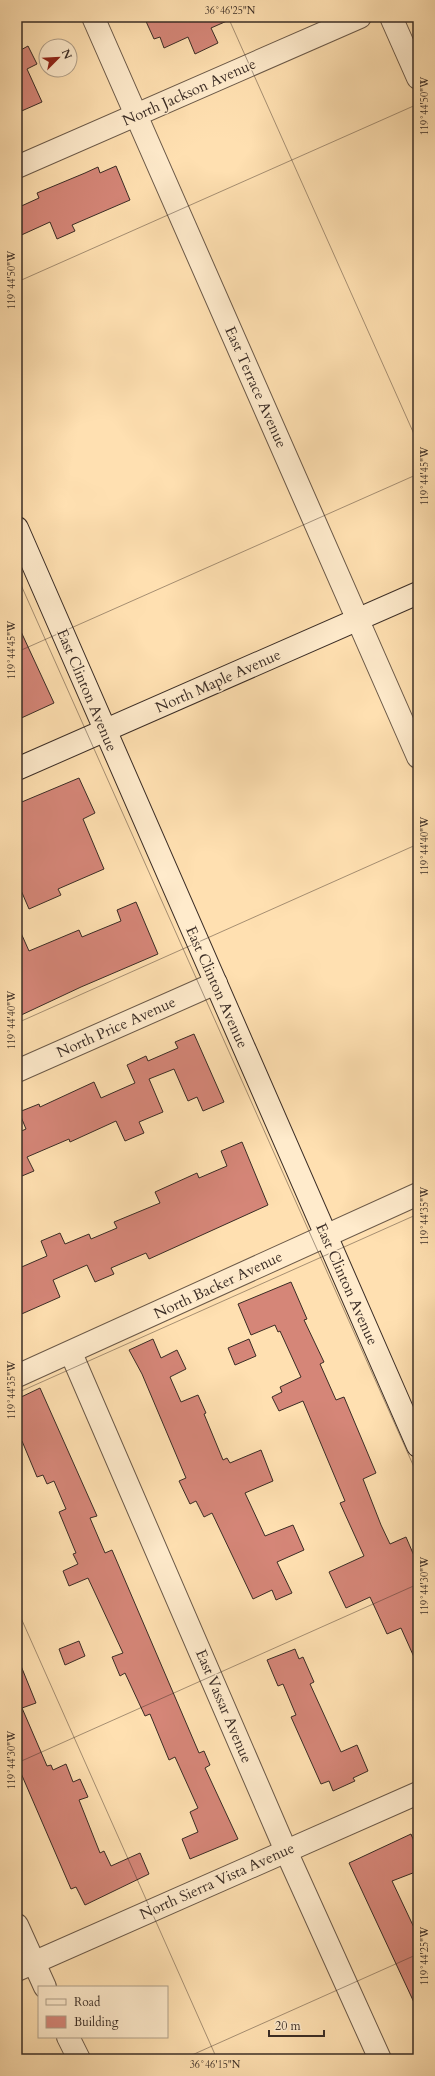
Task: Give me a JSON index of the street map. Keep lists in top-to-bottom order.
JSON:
{
  "streets": {
    "street": [
      "North Jackson Avenue",
      "East Terrace Avenue",
      "North Maple Avenue",
      "East Clinton Avenue",
      "North Price Avenue",
      "North Backer Avenue",
      "East Vassar Avenue",
      "North Sierra Vista Avenue"
    ]
  },
  "crossings": [
    ["North Jackson Avenue", "East Terrace Avenue"],
    ["East Terrace Avenue", "North Maple Avenue"],
    ["North Maple Avenue", "East Clinton Avenue"],
    ["East Clinton Avenue", "North Price Avenue"],
    ["East Clinton Avenue", "North Backer Avenue"],
    ["North Backer Avenue", "East Vassar Avenue"],
    ["East Vassar Avenue", "North Sierra Vista Avenue"]
  ],
  "legend": ["Road", "Building"],
  "scale_bar": "20 m",
  "north": "top right",
  "coordinates": [
    "36°46'25\"N",
    "119°44'50\"W",
    "119°44'45\"W",
    "119°44'40\"W",
    "119°44'35\"W",
    "119°44'30\"W",
    "119°44'25\"W",
    "36°46'15\"N"
  ]
}
